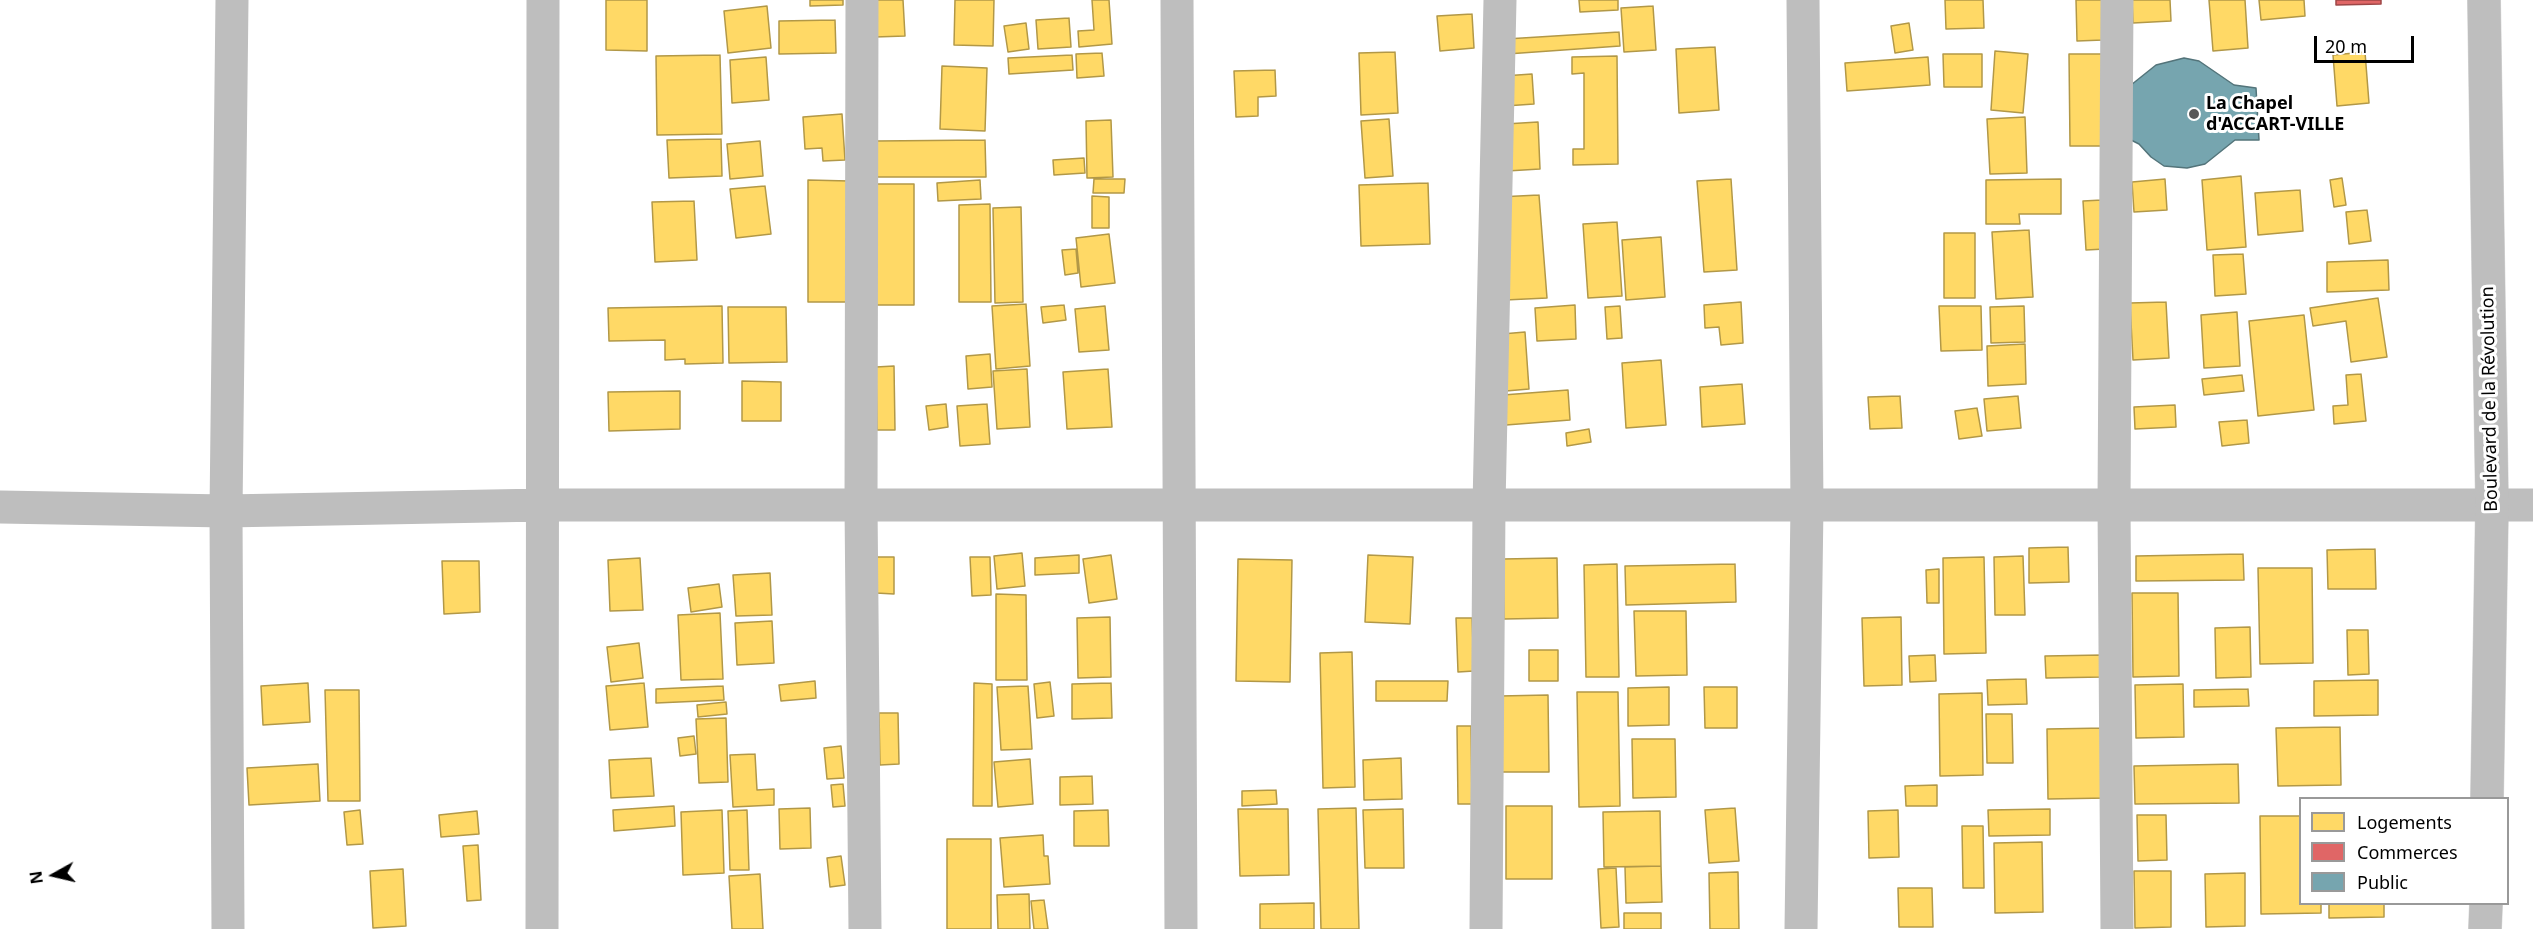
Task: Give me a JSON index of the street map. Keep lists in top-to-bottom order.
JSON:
{
  "streets": {
    "street": ["Boulevard de la Révolution"]
  },
  "places": ["La Chapel d'ACCART-VILLE"],
  "legend": ["Logements", "Commerces", "Public"],
  "scale_bar": "20 m",
  "north": "left"
}
